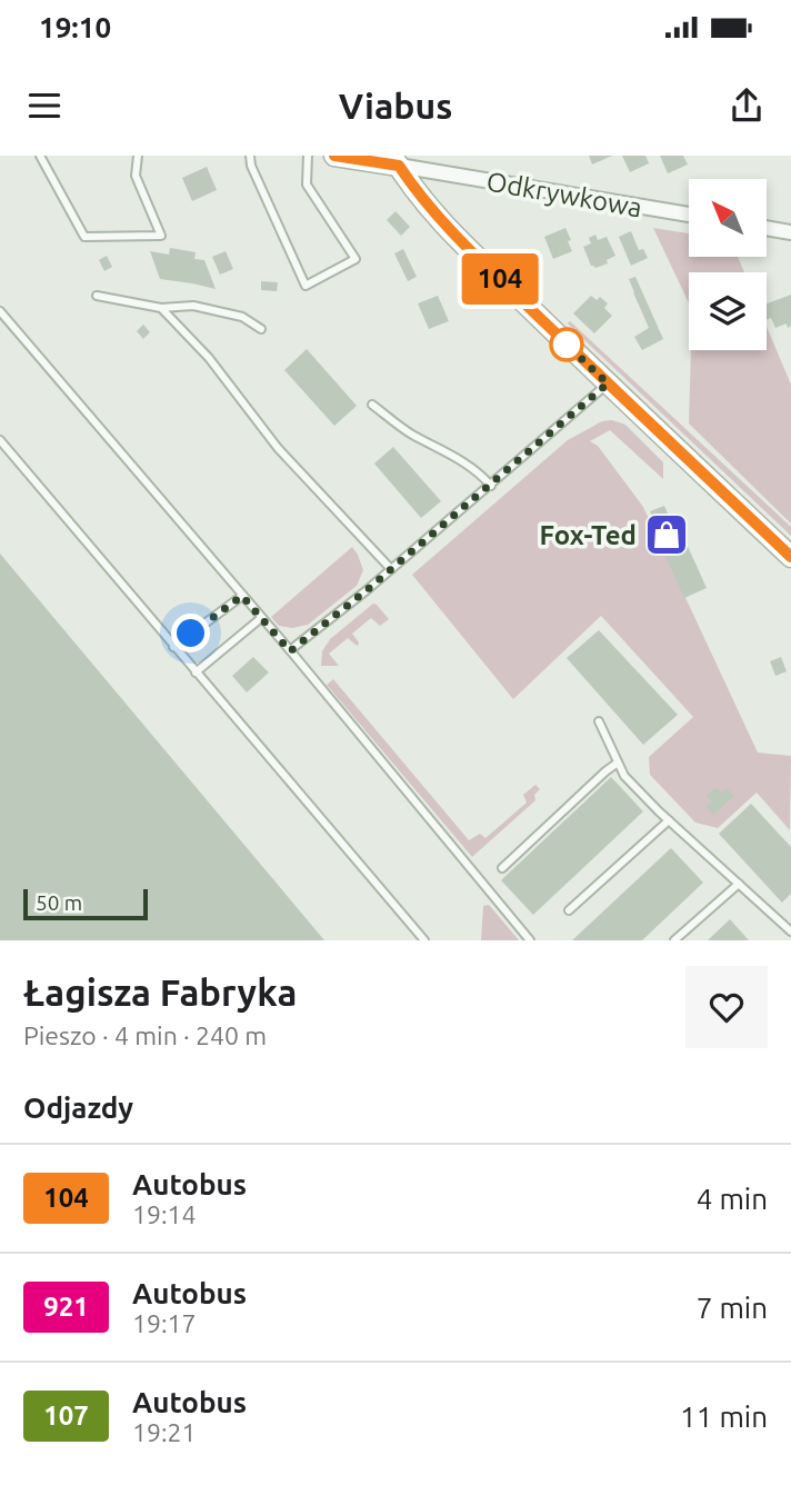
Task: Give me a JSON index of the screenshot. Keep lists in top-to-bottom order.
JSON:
{
  "streets": {
    "street": ["Odkrywkowa"]
  },
  "places": {
    "shop": ["Fox-Ted"]
  },
  "lines": ["bus line 104"],
  "scale_bar": "50 m",
  "north": "top left",
  "page": {
    "status": "19:10",
    "header": "Viabus",
    "on_map": "104",
    "scale": "50 m",
    "heading": [
      ["Łagisza Fabryka", "Pieszo · 4 min · 240 m"],
      "Odjazdy"
    ],
    "list": [
      {
        "mark": "104",
        "name": "Autobus",
        "note": "19:14",
        "value": "4 min"
      },
      {
        "mark": "921",
        "name": "Autobus",
        "note": "19:17",
        "value": "7 min"
      },
      {
        "mark": "107",
        "name": "Autobus",
        "note": "19:21",
        "value": "11 min"
      }
    ]
  }
}
